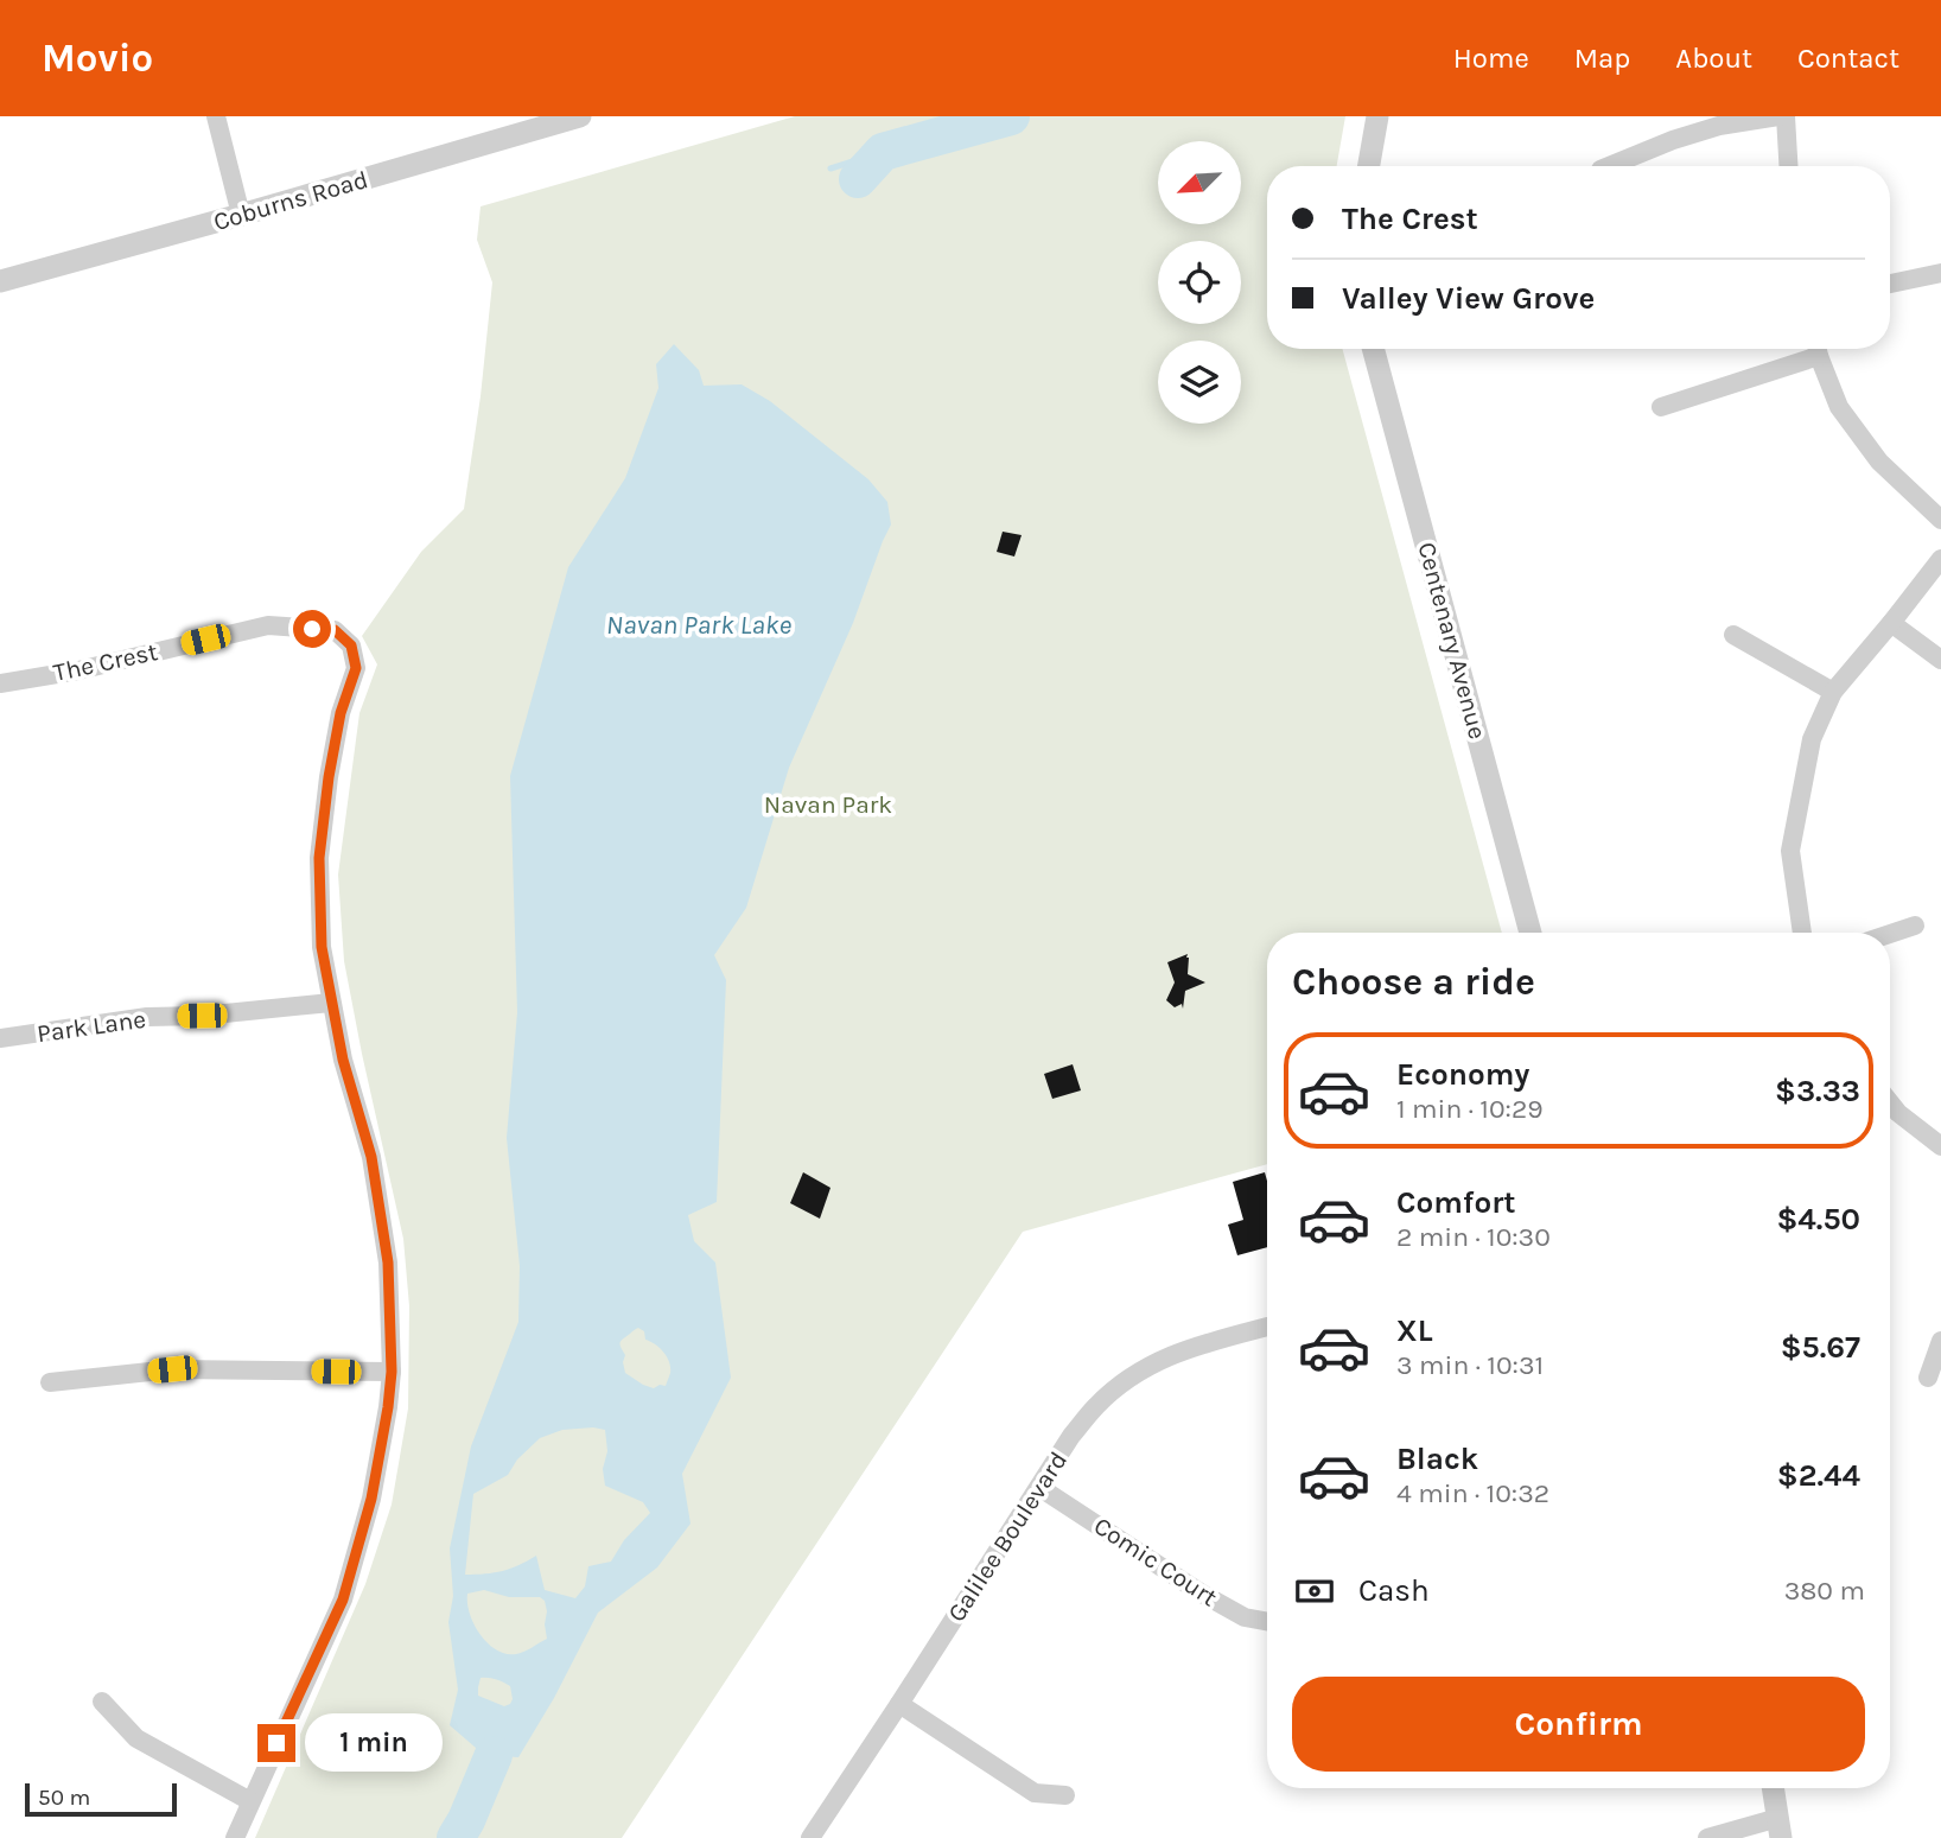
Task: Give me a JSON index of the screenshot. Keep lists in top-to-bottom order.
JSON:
{
  "streets": {
    "street": [
      "Coburns Road",
      "Centenary Avenue",
      "The Crest",
      "Park Lane",
      "Galilee Boulevard",
      "Comic Court"
    ]
  },
  "crossings": [
    ["The Crest", "Park Lane"],
    ["Galilee Boulevard", "Comic Court"]
  ],
  "water": ["Navan Park Lake"],
  "parks": ["Navan Park"],
  "scale_bar": "50 m",
  "north": "bottom left",
  "page": {
    "header": "Movio",
    "nav": [
      "Home",
      "Map",
      "About",
      "Contact"
    ],
    "banner": ["The Crest", "Valley View Grove"],
    "heading": "Choose a ride",
    "list": [
      {
        "name": "Economy",
        "note": "1 min · 10:29",
        "value": "$3.33"
      },
      {
        "name": "Comfort",
        "note": "2 min · 10:30",
        "value": "$4.50"
      },
      {
        "name": "XL",
        "note": "3 min · 10:31",
        "value": "$5.67"
      },
      {
        "name": "Black",
        "note": "4 min · 10:32",
        "value": "$2.44"
      }
    ],
    "pay": ["Cash", "380 m"],
    "buttons": "Confirm",
    "bubble": "1 min",
    "scale": "50 m"
  }
}
